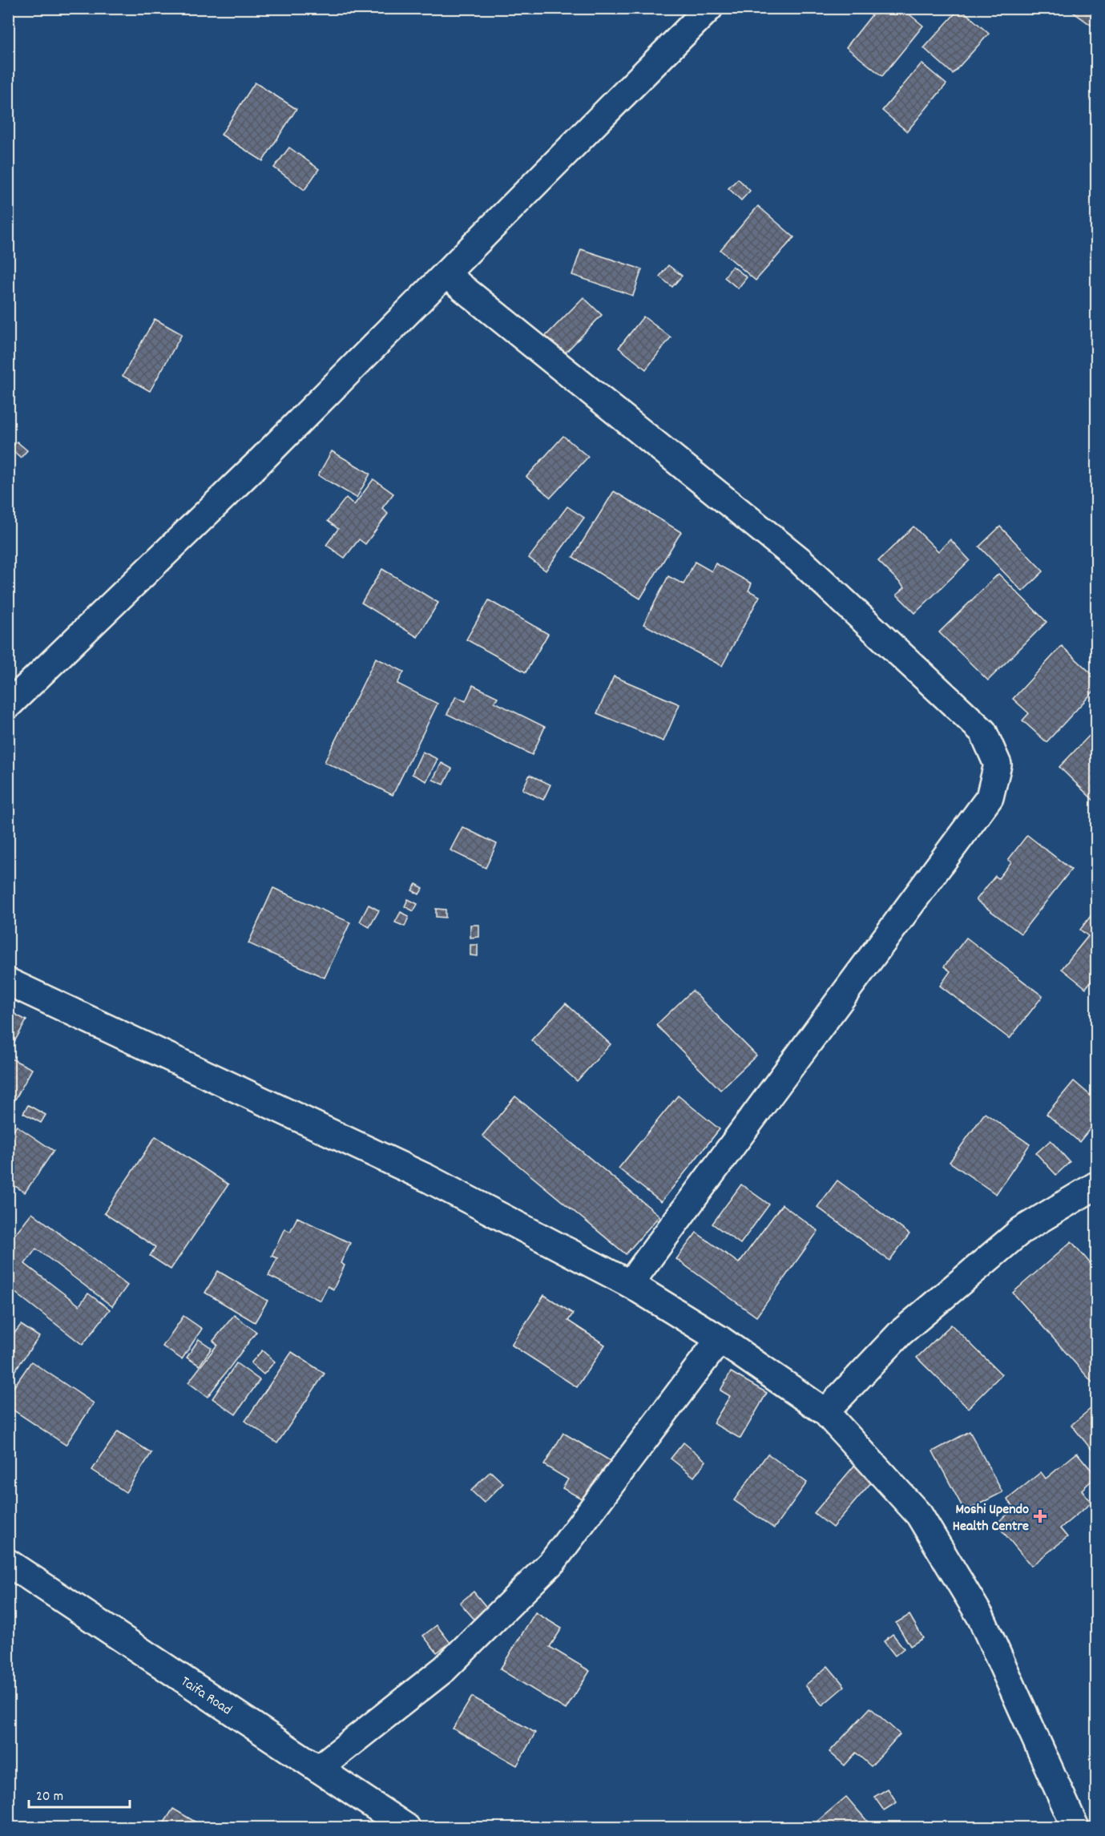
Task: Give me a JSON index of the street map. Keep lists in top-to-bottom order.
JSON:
{
  "streets": {
    "main road": ["Taifa Road"]
  },
  "places": {
    "health": ["Moshi Upendo Health Centre"]
  },
  "scale_bar": "20 m"
}
